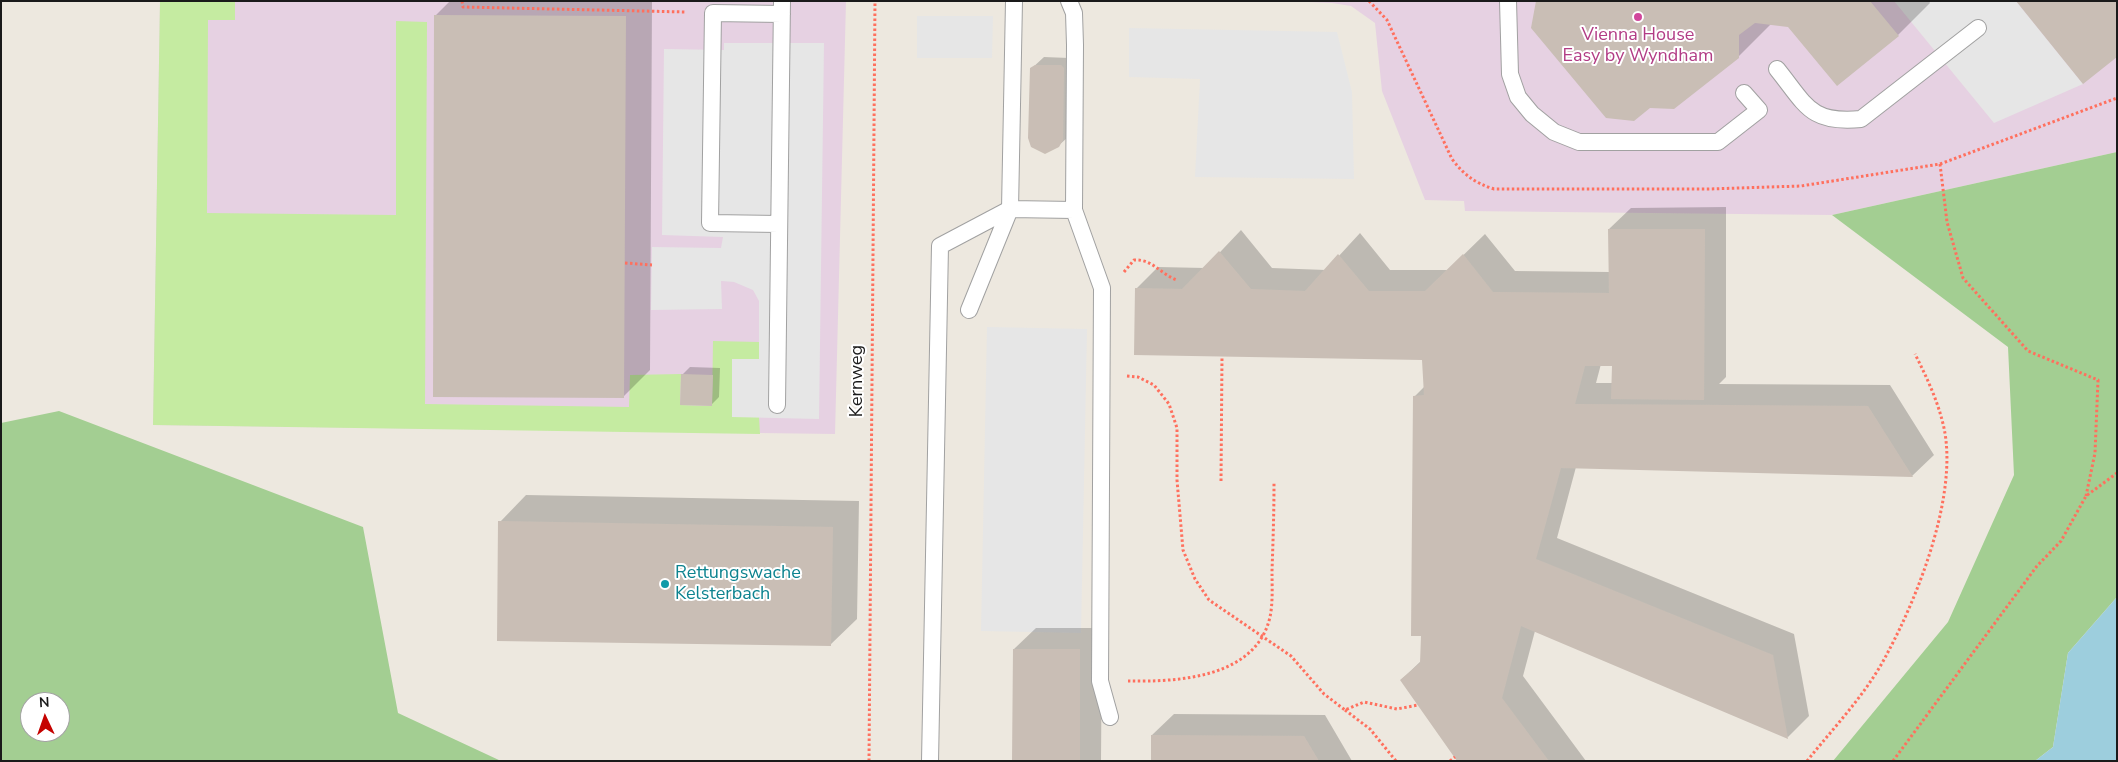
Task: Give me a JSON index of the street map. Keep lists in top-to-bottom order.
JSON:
{
  "streets": {
    "path": ["Kernweg"]
  },
  "places": ["Vienna House Easy by Wyndham", "Rettungswache Kelsterbach"],
  "north": "top"
}
